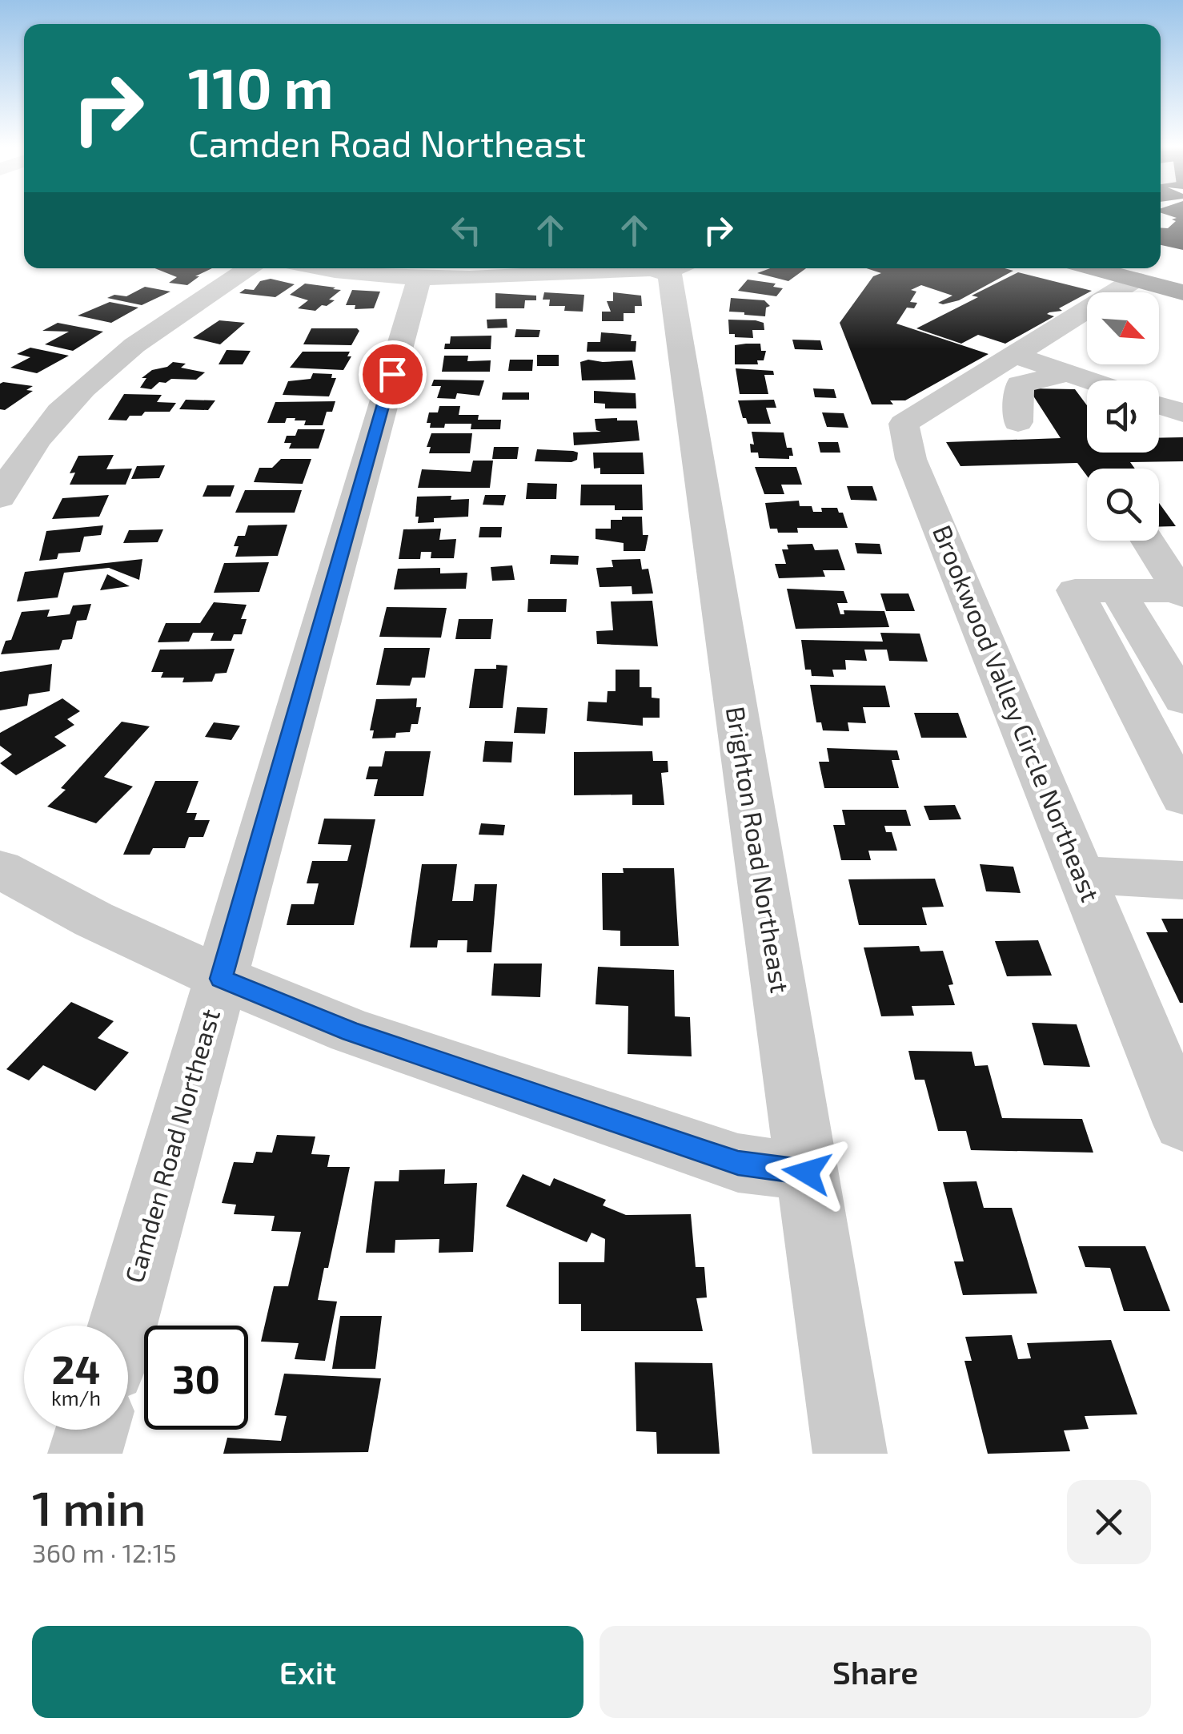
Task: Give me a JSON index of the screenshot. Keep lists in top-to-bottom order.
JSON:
{
  "streets": {
    "street": ["Brookwood Valley Circle Northeast", "Brighton Road Northeast", "Camden Road Northeast"]
  },
  "north": "bottom right",
  "page": {
    "turn": ["110 m", "Camden Road Northeast"],
    "speed": "24 km/h",
    "limit": "30",
    "heading": ["1 min", "360 m · 12:15"],
    "buttons": ["Exit", "Share"]
  }
}
